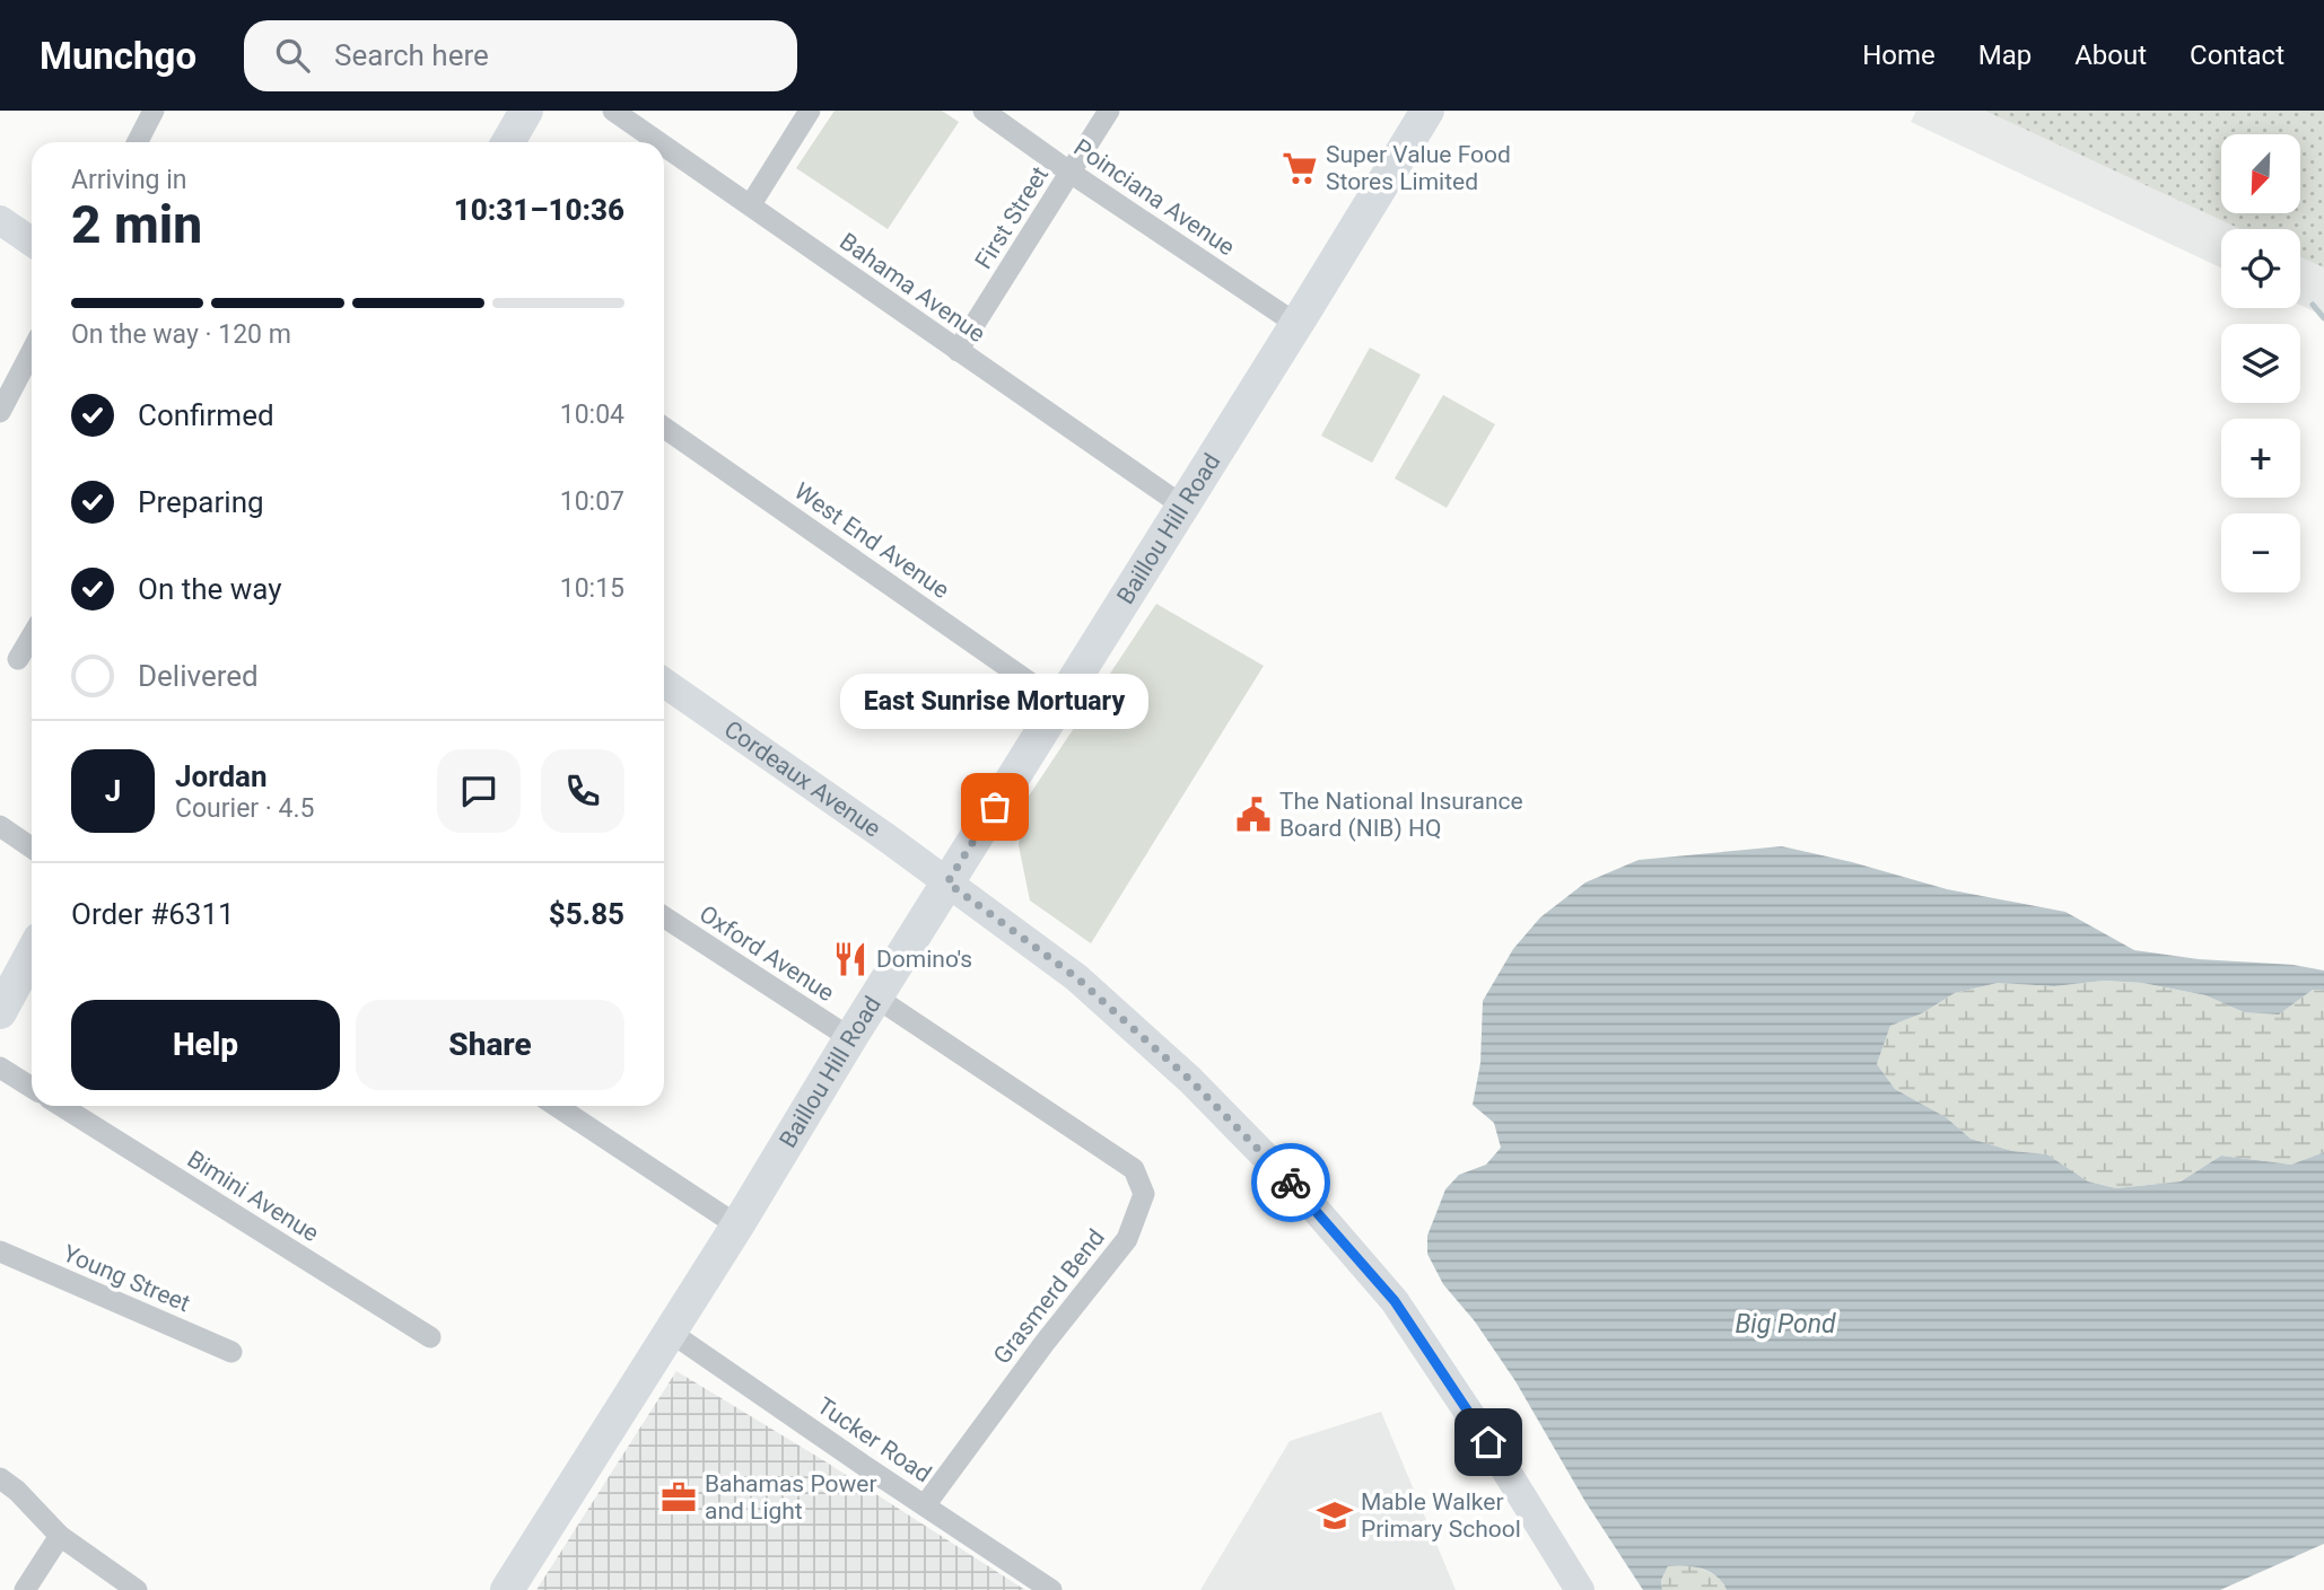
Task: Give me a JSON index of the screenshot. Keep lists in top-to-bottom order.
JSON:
{
  "streets": {
    "main road": ["Baillou Hill Road", "Cordeaux Avenue"],
    "street": [
      "Poinciana Avenue",
      "First Street",
      "Bahama Avenue",
      "West End Avenue",
      "Oxford Avenue",
      "Bimini Avenue",
      "Young Street",
      "Grasmerd Bend",
      "Tucker Road"
    ]
  },
  "crossings": [
    ["Poinciana Avenue", "First Street"],
    ["Poinciana Avenue", "Baillou Hill Road"],
    ["First Street", "Bahama Avenue"],
    ["Bahama Avenue", "Baillou Hill Road"],
    ["Baillou Hill Road", "West End Avenue"],
    ["Baillou Hill Road", "Cordeaux Avenue"],
    ["Baillou Hill Road", "Oxford Avenue"],
    ["Baillou Hill Road", "Grasmerd Bend"],
    ["Baillou Hill Road", "Tucker Road"],
    ["Grasmerd Bend", "Tucker Road"]
  ],
  "water": ["Big Pond"],
  "places": {
    "supermarket": ["Super Value Food Stores Limited"],
    "other": ["East Sunrise Mortuary"],
    "public building": ["The National Insurance Board (NIB) HQ"],
    "restaurant": ["Domino's"],
    "office": ["Bahamas Power and Light"],
    "school or university": ["Mable Walker Primary School"]
  },
  "north": "bottom left",
  "page": {
    "header": "Munchgo",
    "search": "Search here",
    "nav": [
      "Home",
      "Map",
      "About",
      "Contact"
    ],
    "map_buttons": ["+", "−"],
    "heading": ["2 min", "Arriving in", "10:31–10:36"],
    "panel": [
      "Jordan",
      "Courier · 4.5",
      "Order #6311",
      "$5.85"
    ],
    "bar": "On the way · 120 m",
    "list": [
      ["Confirmed", "10:04"],
      ["Preparing", "10:07"],
      ["On the way", "10:15"],
      "Delivered"
    ],
    "bubble": "East Sunrise Mortuary",
    "round": "J",
    "buttons": ["Help", "Share"]
  }
}
